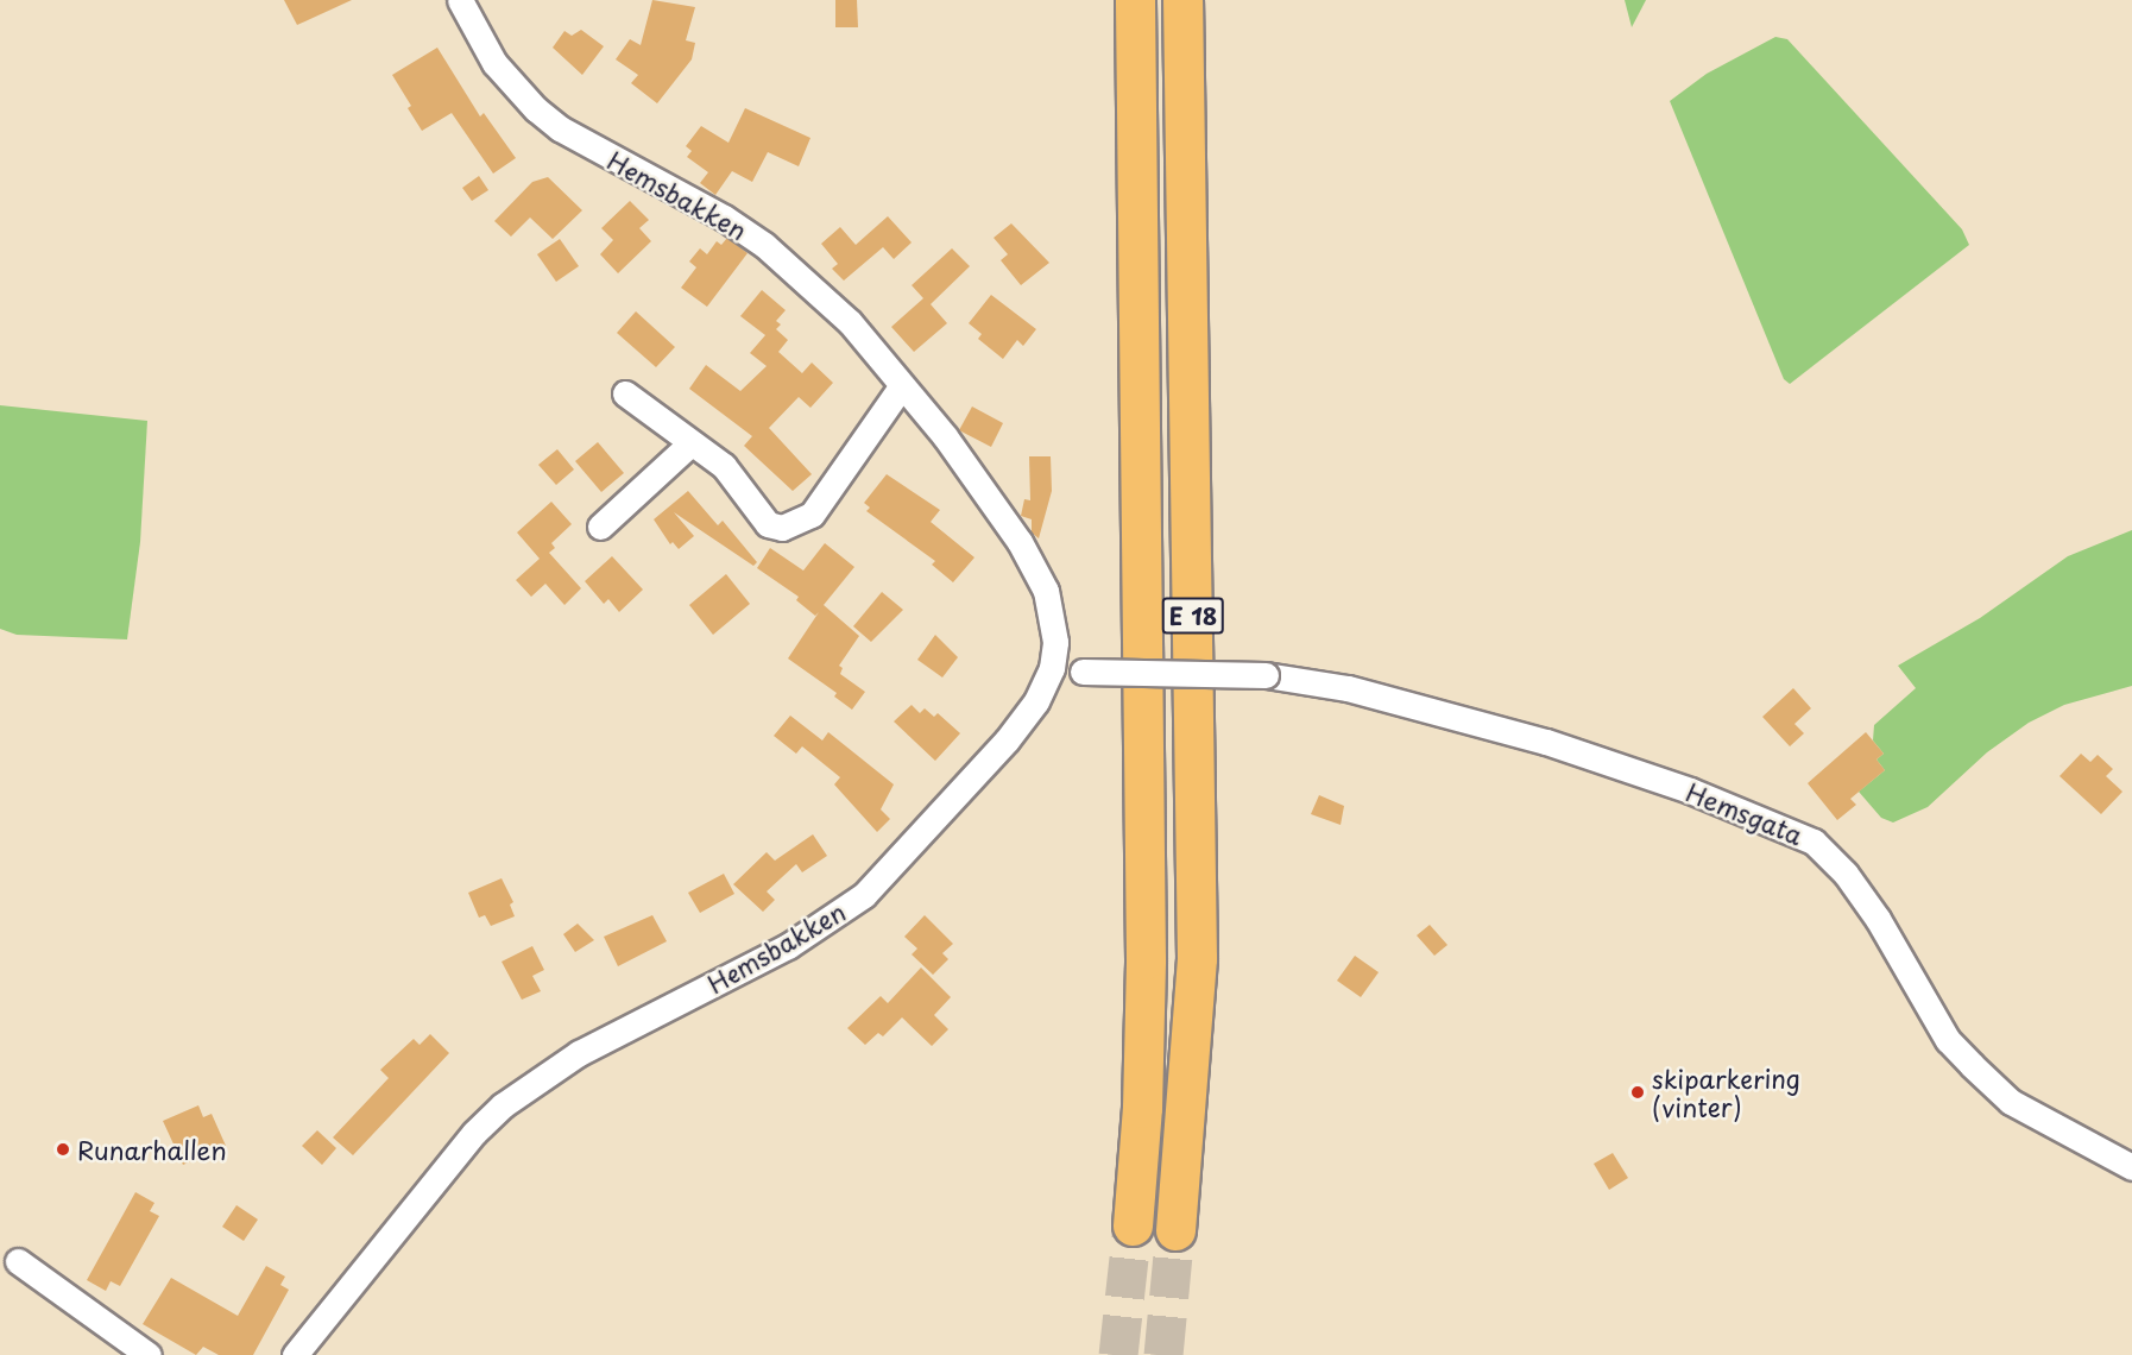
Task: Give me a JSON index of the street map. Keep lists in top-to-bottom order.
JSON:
{
  "streets": {
    "highway": ["E 18"],
    "street": ["Hemsbakken", "Hemsgata"]
  },
  "crossings": [
    ["Hemsbakken", "Hemsgata"]
  ],
  "places": ["skiparkering (vinter)", "Runarhallen"]
}
